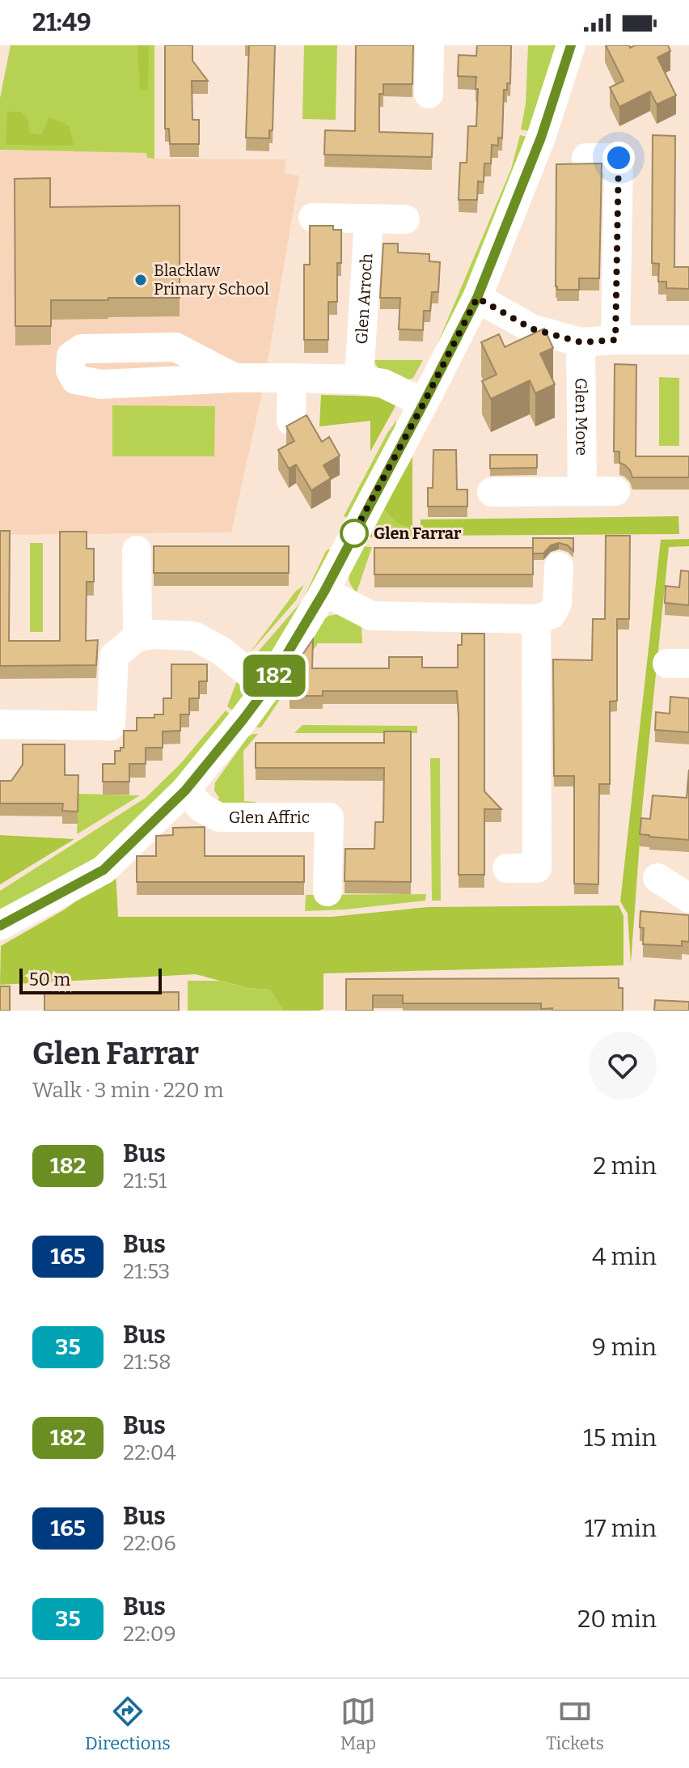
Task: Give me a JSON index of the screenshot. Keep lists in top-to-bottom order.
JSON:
{
  "streets": {
    "street": ["Glen Arroch", "Glen More", "Glen Affric"]
  },
  "places": ["Blacklaw Primary School", "Glen Farrar"],
  "lines": ["bus line 182"],
  "scale_bar": "50 m",
  "page": {
    "status": "21:49",
    "on_map": "182",
    "scale": "50 m",
    "heading": ["Glen Farrar", "Walk · 3 min · 220 m"],
    "list": [
      {
        "mark": "182",
        "name": "Bus",
        "note": "21:51",
        "value": "2 min"
      },
      {
        "mark": "165",
        "name": "Bus",
        "note": "21:53",
        "value": "4 min"
      },
      {
        "mark": "35",
        "name": "Bus",
        "note": "21:58",
        "value": "9 min"
      },
      {
        "mark": "182",
        "name": "Bus",
        "note": "22:04",
        "value": "15 min"
      },
      {
        "mark": "165",
        "name": "Bus",
        "note": "22:06",
        "value": "17 min"
      },
      {
        "mark": "35",
        "name": "Bus",
        "note": "22:09",
        "value": "20 min"
      }
    ],
    "tabs": ["Directions", "Map", "Tickets"]
  }
}
